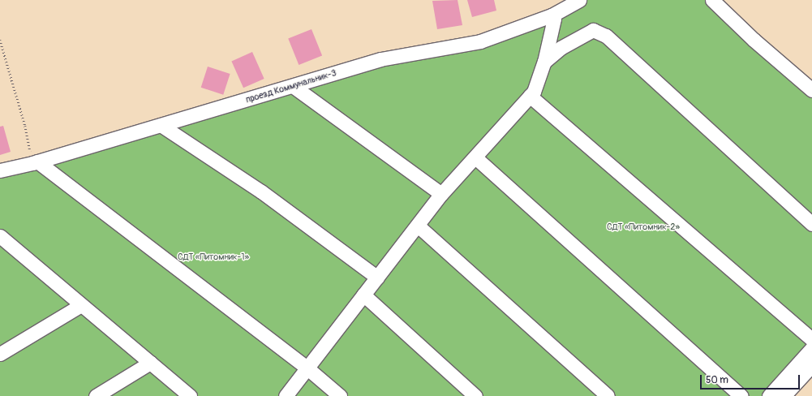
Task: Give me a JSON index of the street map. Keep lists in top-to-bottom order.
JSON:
{
  "streets": {
    "street": ["проезд Коммунальник-3"]
  },
  "parks": ["СДТ «Питомник-2»", "СДТ «Питомник-1»"],
  "scale_bar": "50 m"
}
